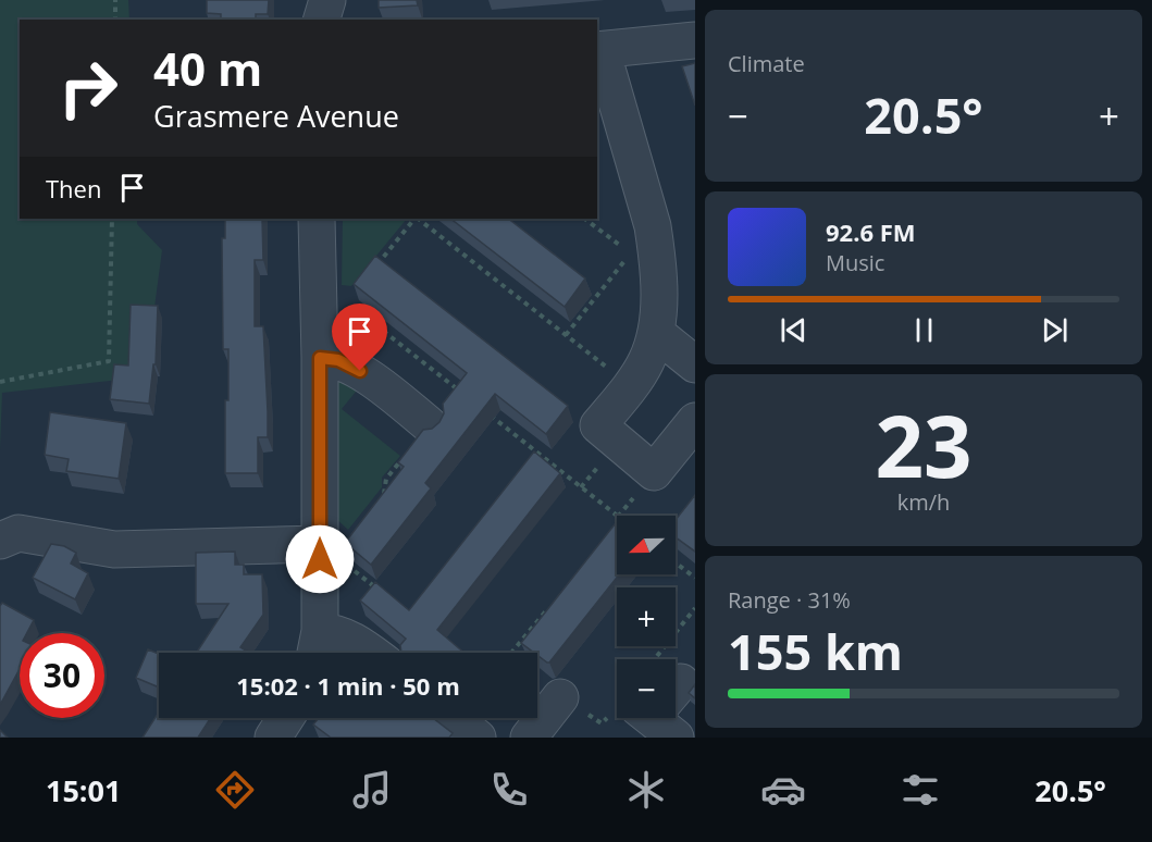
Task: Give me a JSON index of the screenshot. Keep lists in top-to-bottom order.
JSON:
{
  "north": "left",
  "page": {
    "tile": [
      "Climate",
      ["23", "km/h"],
      ["Range · 31%", "155 km"]
    ],
    "turn": ["40 m", "Grasmere Avenue"],
    "heat": ["−", "20.5°", "+"],
    "then": "Then",
    "song": ["92.6 FM", "Music"],
    "map_buttons": ["+", "−"],
    "limit": "30",
    "trip": "15:02 · 1 min · 50 m",
    "tabs": ["15:01", "20.5°"]
  }
}
